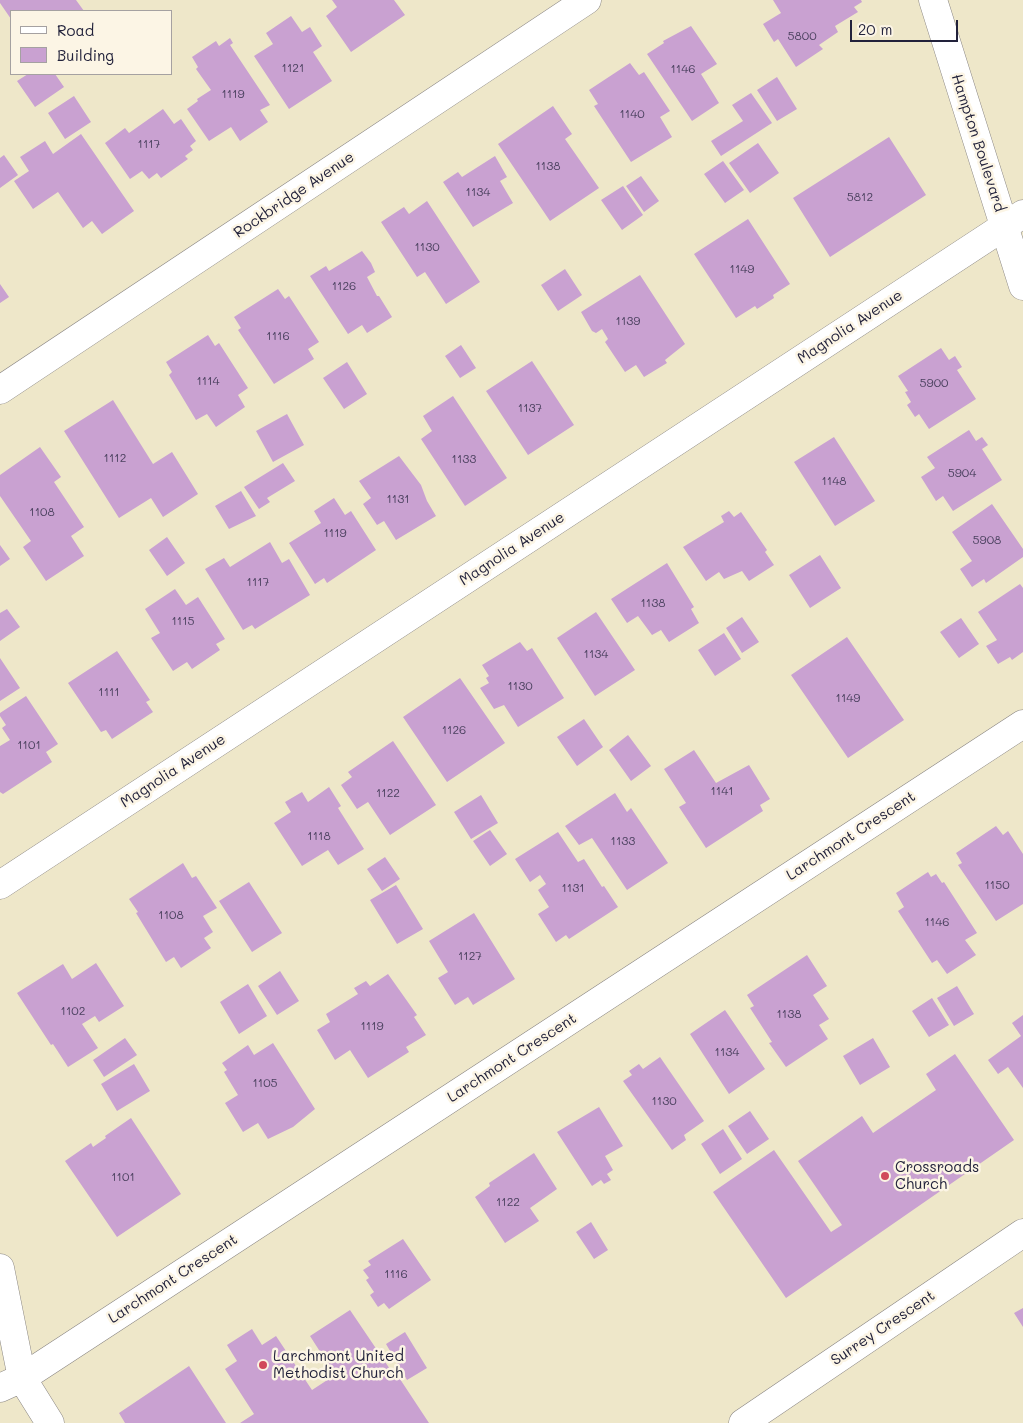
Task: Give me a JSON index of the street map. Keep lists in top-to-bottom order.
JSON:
{
  "streets": {
    "street": [
      "Hampton Boulevard",
      "Rockbridge Avenue",
      "Magnolia Avenue",
      "Larchmont Crescent",
      "Surrey Crescent"
    ]
  },
  "crossings": [
    ["Hampton Boulevard", "Magnolia Avenue"]
  ],
  "places": ["Crossroads Church", "Larchmont United Methodist Church"],
  "house_numbers": [
    "5800",
    "1121",
    "1146",
    "1119",
    "1140",
    "1117",
    "1138",
    "1134",
    "5812",
    "1130",
    "1149",
    "1126",
    "1139",
    "1116",
    "1114",
    "5900",
    "1137",
    "1112",
    "1133",
    "5904",
    "1148",
    "1131",
    "1108",
    "1119",
    "5908",
    "1117",
    "1138",
    "1115",
    "1134",
    "1130",
    "1111",
    "1149",
    "1126",
    "1101",
    "1141",
    "1122",
    "1118",
    "1133",
    "1150",
    "1131",
    "1108",
    "1146",
    "1127",
    "1102",
    "1138",
    "1119",
    "1134",
    "1105",
    "1130",
    "1101",
    "1122",
    "1116"
  ],
  "legend": ["Road", "Building"],
  "scale_bar": "20 m"
}
